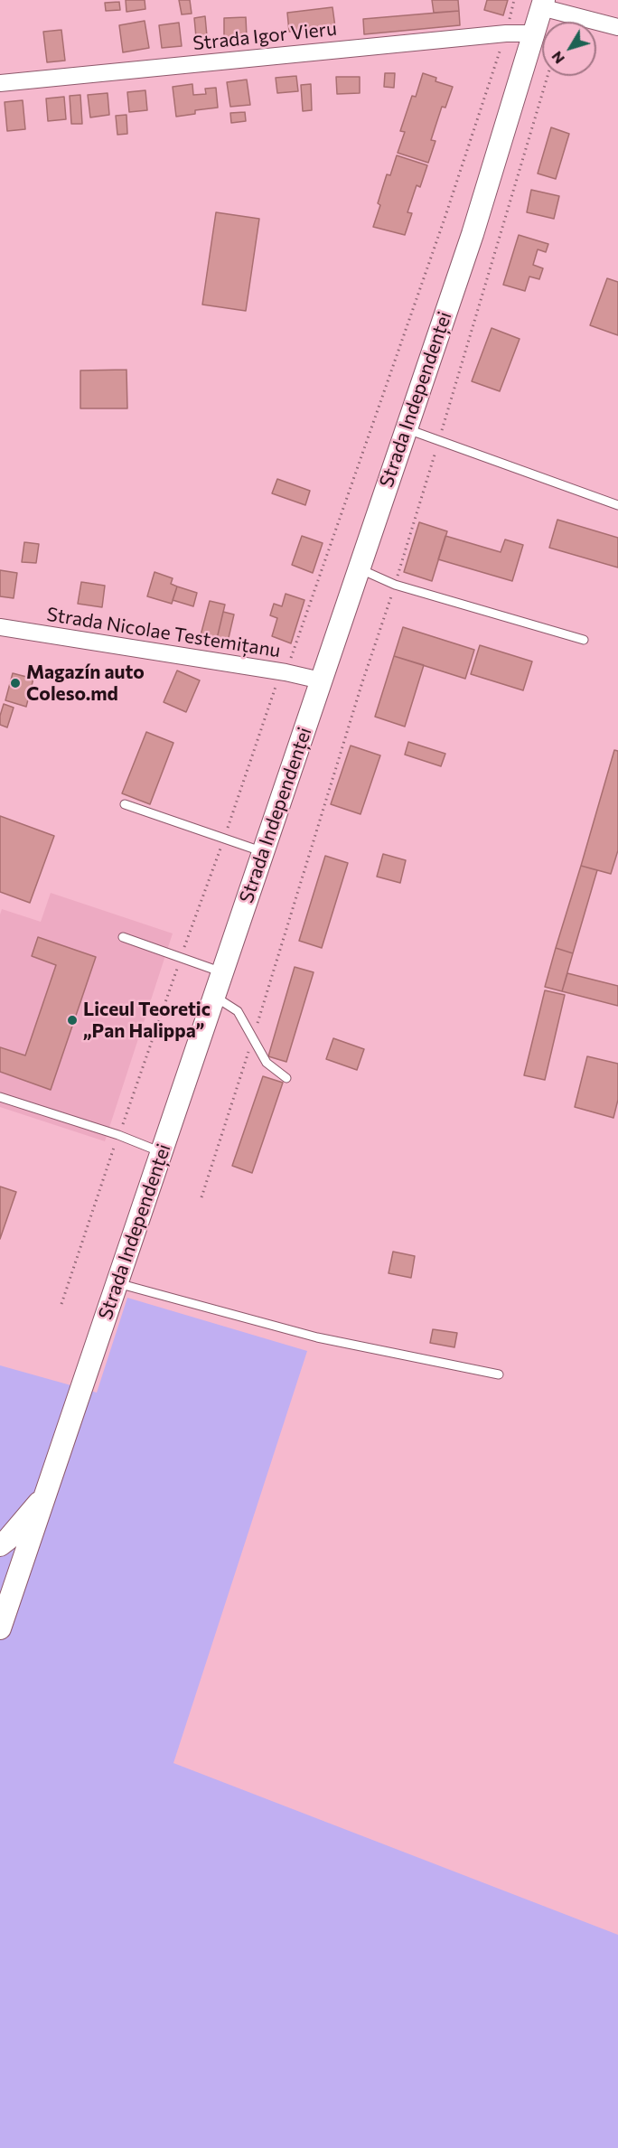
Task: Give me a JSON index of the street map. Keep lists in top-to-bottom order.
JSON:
{
  "streets": {
    "main road": ["Strada Independenței"],
    "street": ["Strada Igor Vieru", "Strada Nicolae Testemițanu"]
  },
  "crossings": [
    ["Strada Igor Vieru", "Strada Independenței"],
    ["Strada Independenței", "Strada Nicolae Testemițanu"]
  ],
  "places": ["Magazín auto Coleso.md", "Liceul Teoretic „Pan Halippa”"],
  "north": "bottom left"
}
